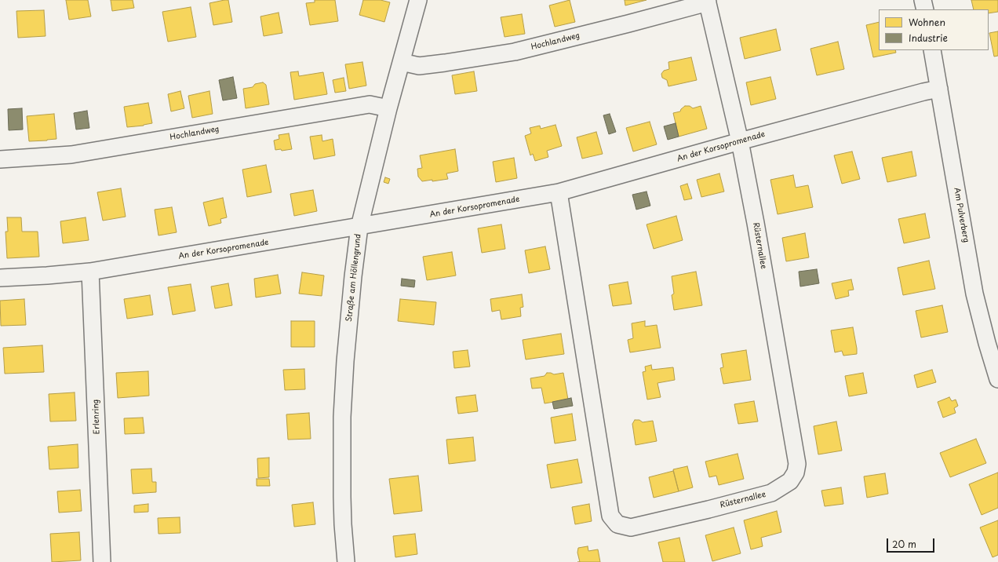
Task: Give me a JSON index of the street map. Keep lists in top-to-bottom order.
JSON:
{
  "streets": {
    "street": [
      "Hochlandweg",
      "An der Korsopromenade",
      "Am Pulverberg",
      "Rüsternallee",
      "Straße am Höllengrund",
      "Erlenring"
    ]
  },
  "crossings": [
    ["Hochlandweg", "Rüsternallee"],
    ["Hochlandweg", "Straße am Höllengrund"],
    ["An der Korsopromenade", "Am Pulverberg"],
    ["An der Korsopromenade", "Rüsternallee"],
    ["An der Korsopromenade", "Straße am Höllengrund"],
    ["An der Korsopromenade", "Erlenring"]
  ],
  "legend": ["Wohnen", "Industrie"],
  "scale_bar": "20 m"
}
